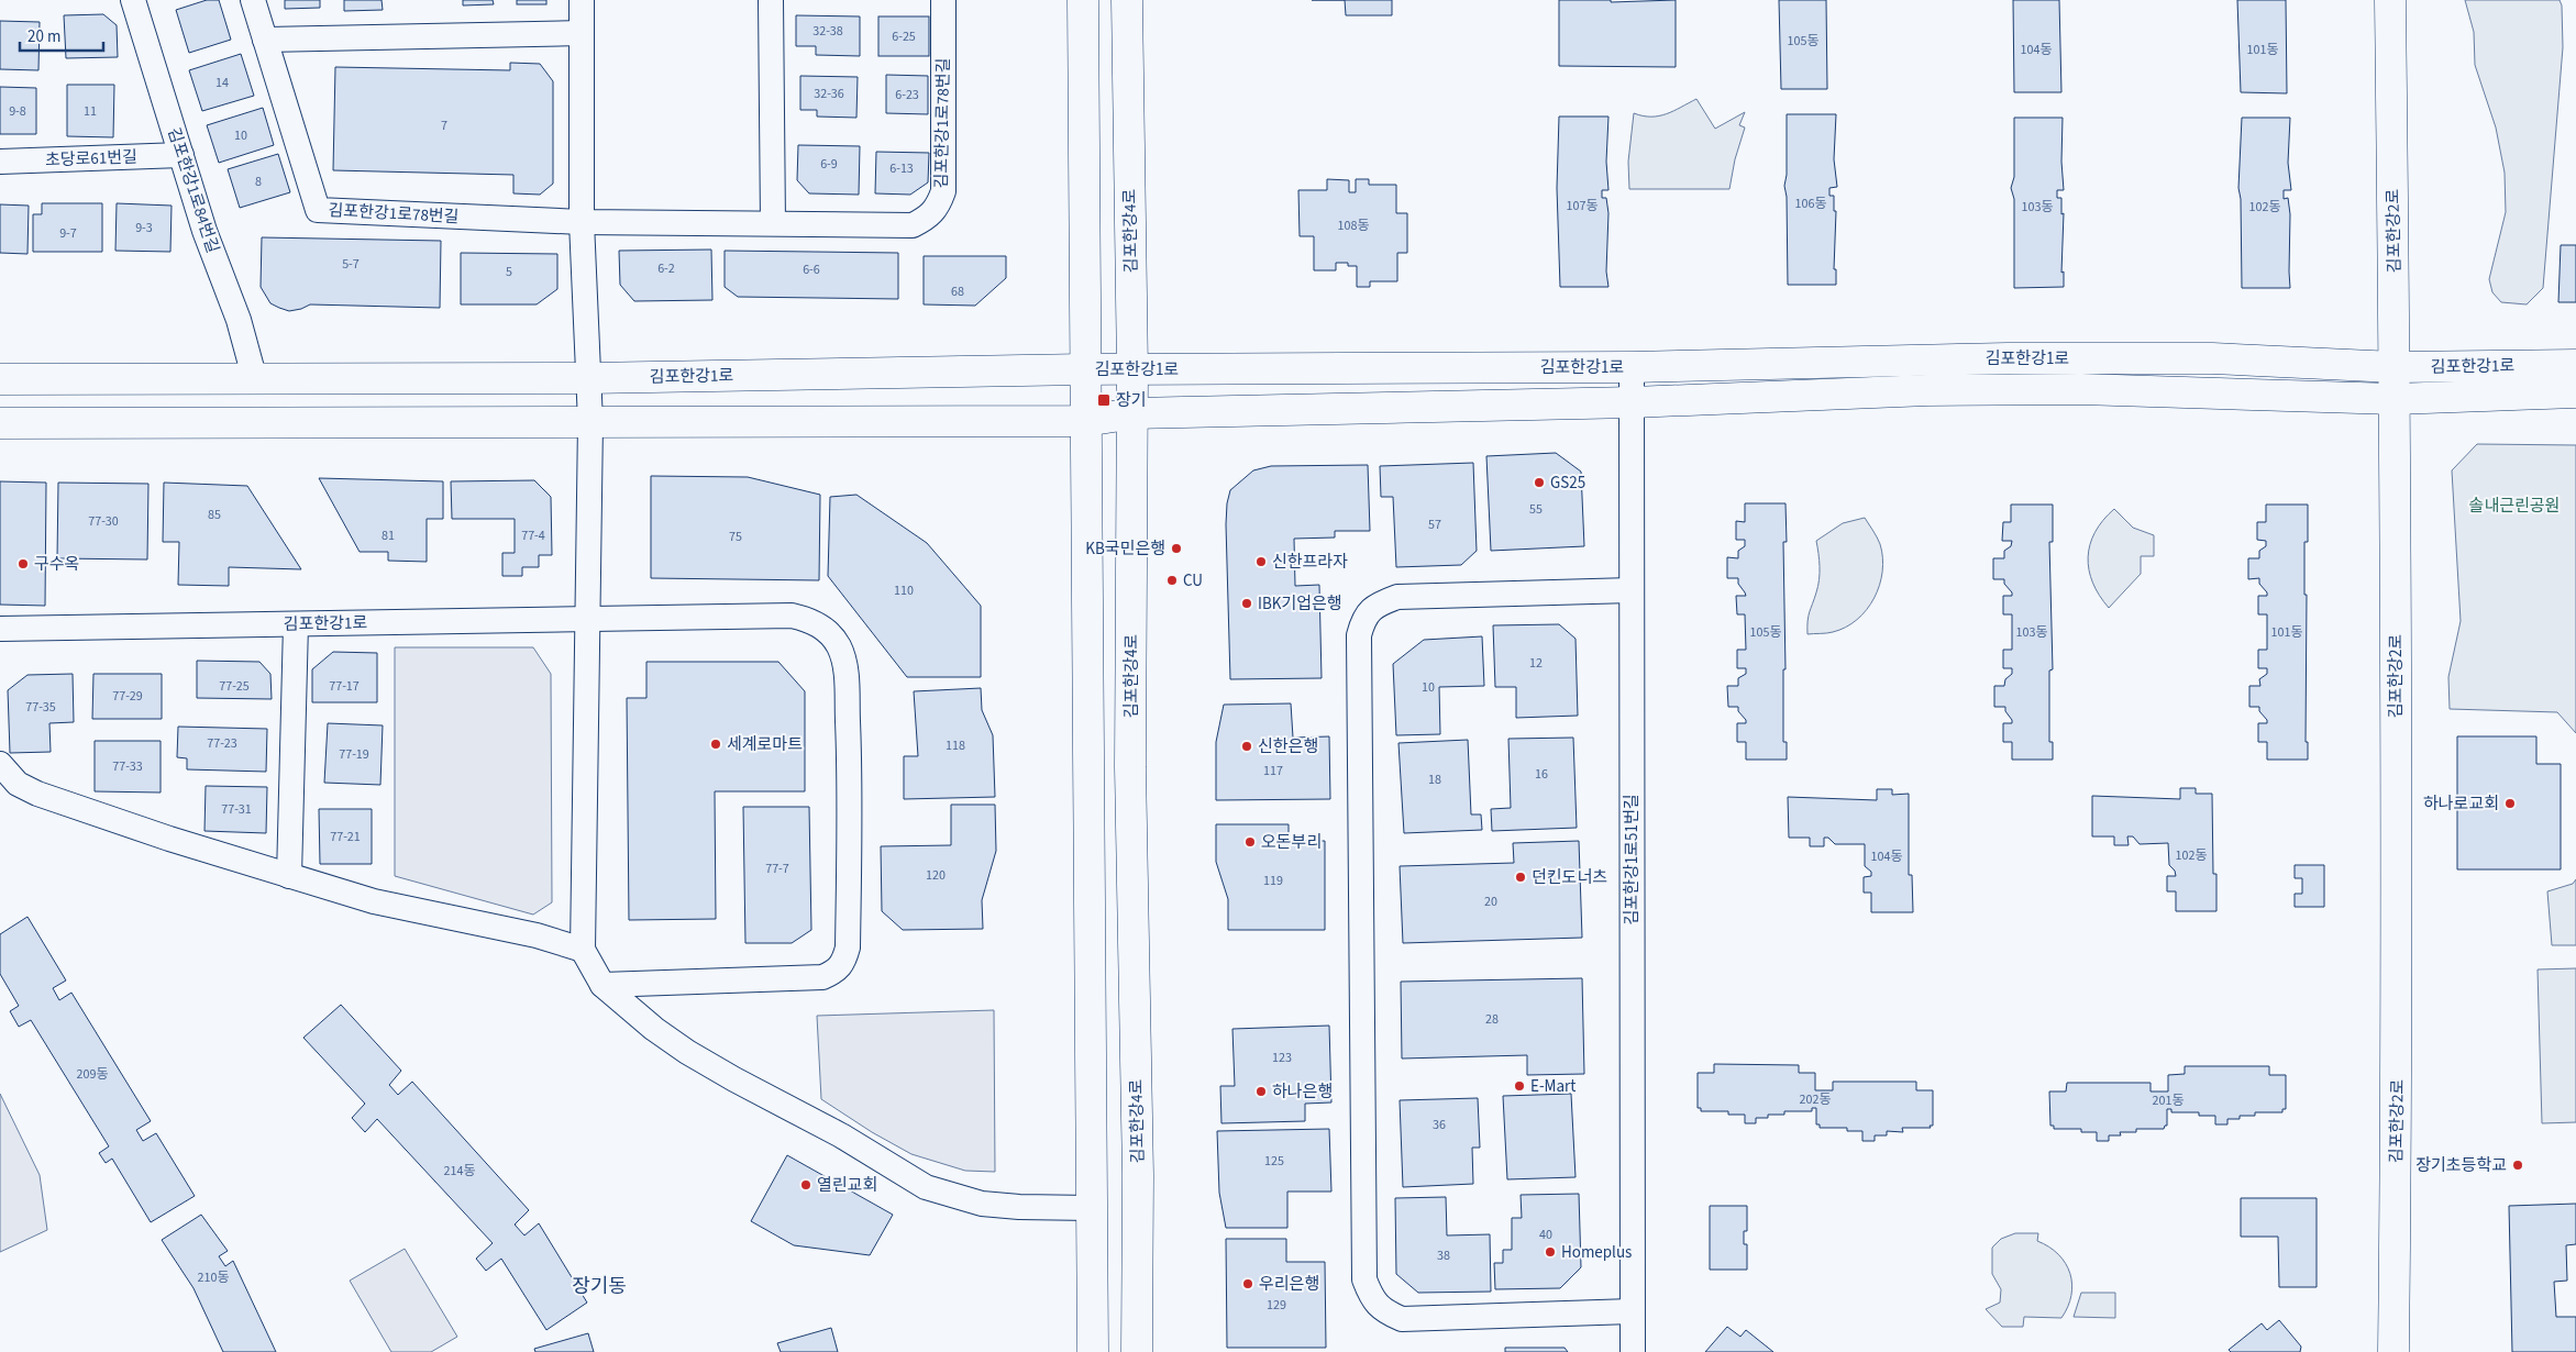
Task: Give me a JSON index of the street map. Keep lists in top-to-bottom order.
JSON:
{
  "streets": {
    "street": [
      "김포한강1로78번길",
      "초당로61번길",
      "김포한강1로84번길",
      "김포한강4로",
      "김포한강2로",
      "김포한강1로",
      "김포한강1로51번길"
    ]
  },
  "crossings": [
    ["초당로61번길", "김포한강1로84번길"],
    ["김포한강1로84번길", "김포한강1로"],
    ["김포한강4로", "김포한강1로"],
    ["김포한강2로", "김포한강1로"],
    ["김포한강1로", "김포한강1로51번길"]
  ],
  "districts": ["장기동"],
  "parks": ["솔내근린공원"],
  "places": {
    "transit": ["장기"],
    "other": [
      "GS25",
      "KB국민은행",
      "신한프라자",
      "구수옥",
      "CU",
      "IBK기업은행",
      "세계로마트",
      "신한은행",
      "하나로교회",
      "오돈부리",
      "던킨도너츠",
      "E-Mart",
      "하나은행",
      "장기초등학교",
      "열린교회",
      "Homeplus",
      "우리은행"
    ]
  },
  "house_numbers": [
    "32-38",
    "6-25",
    "105동",
    "104동",
    "101동",
    "14",
    "32-36",
    "6-23",
    "9-8",
    "11",
    "7",
    "10",
    "6-9",
    "6-13",
    "8",
    "106동",
    "107동",
    "103동",
    "102동",
    "108동",
    "9-3",
    "9-7",
    "5-7",
    "6-2",
    "6-6",
    "5",
    "68",
    "55",
    "85",
    "77-30",
    "57",
    "81",
    "77-4",
    "75",
    "110",
    "105동",
    "103동",
    "101동",
    "12",
    "77-25",
    "77-17",
    "10",
    "77-29",
    "77-35",
    "77-23",
    "118",
    "77-19",
    "77-33",
    "117",
    "16",
    "18",
    "77-31",
    "77-21",
    "102동",
    "104동",
    "77-7",
    "120",
    "119",
    "20",
    "28",
    "123",
    "209동",
    "202동",
    "201동",
    "36",
    "125",
    "214동",
    "40",
    "38",
    "210동",
    "129"
  ],
  "scale_bar": "20 m"
}
